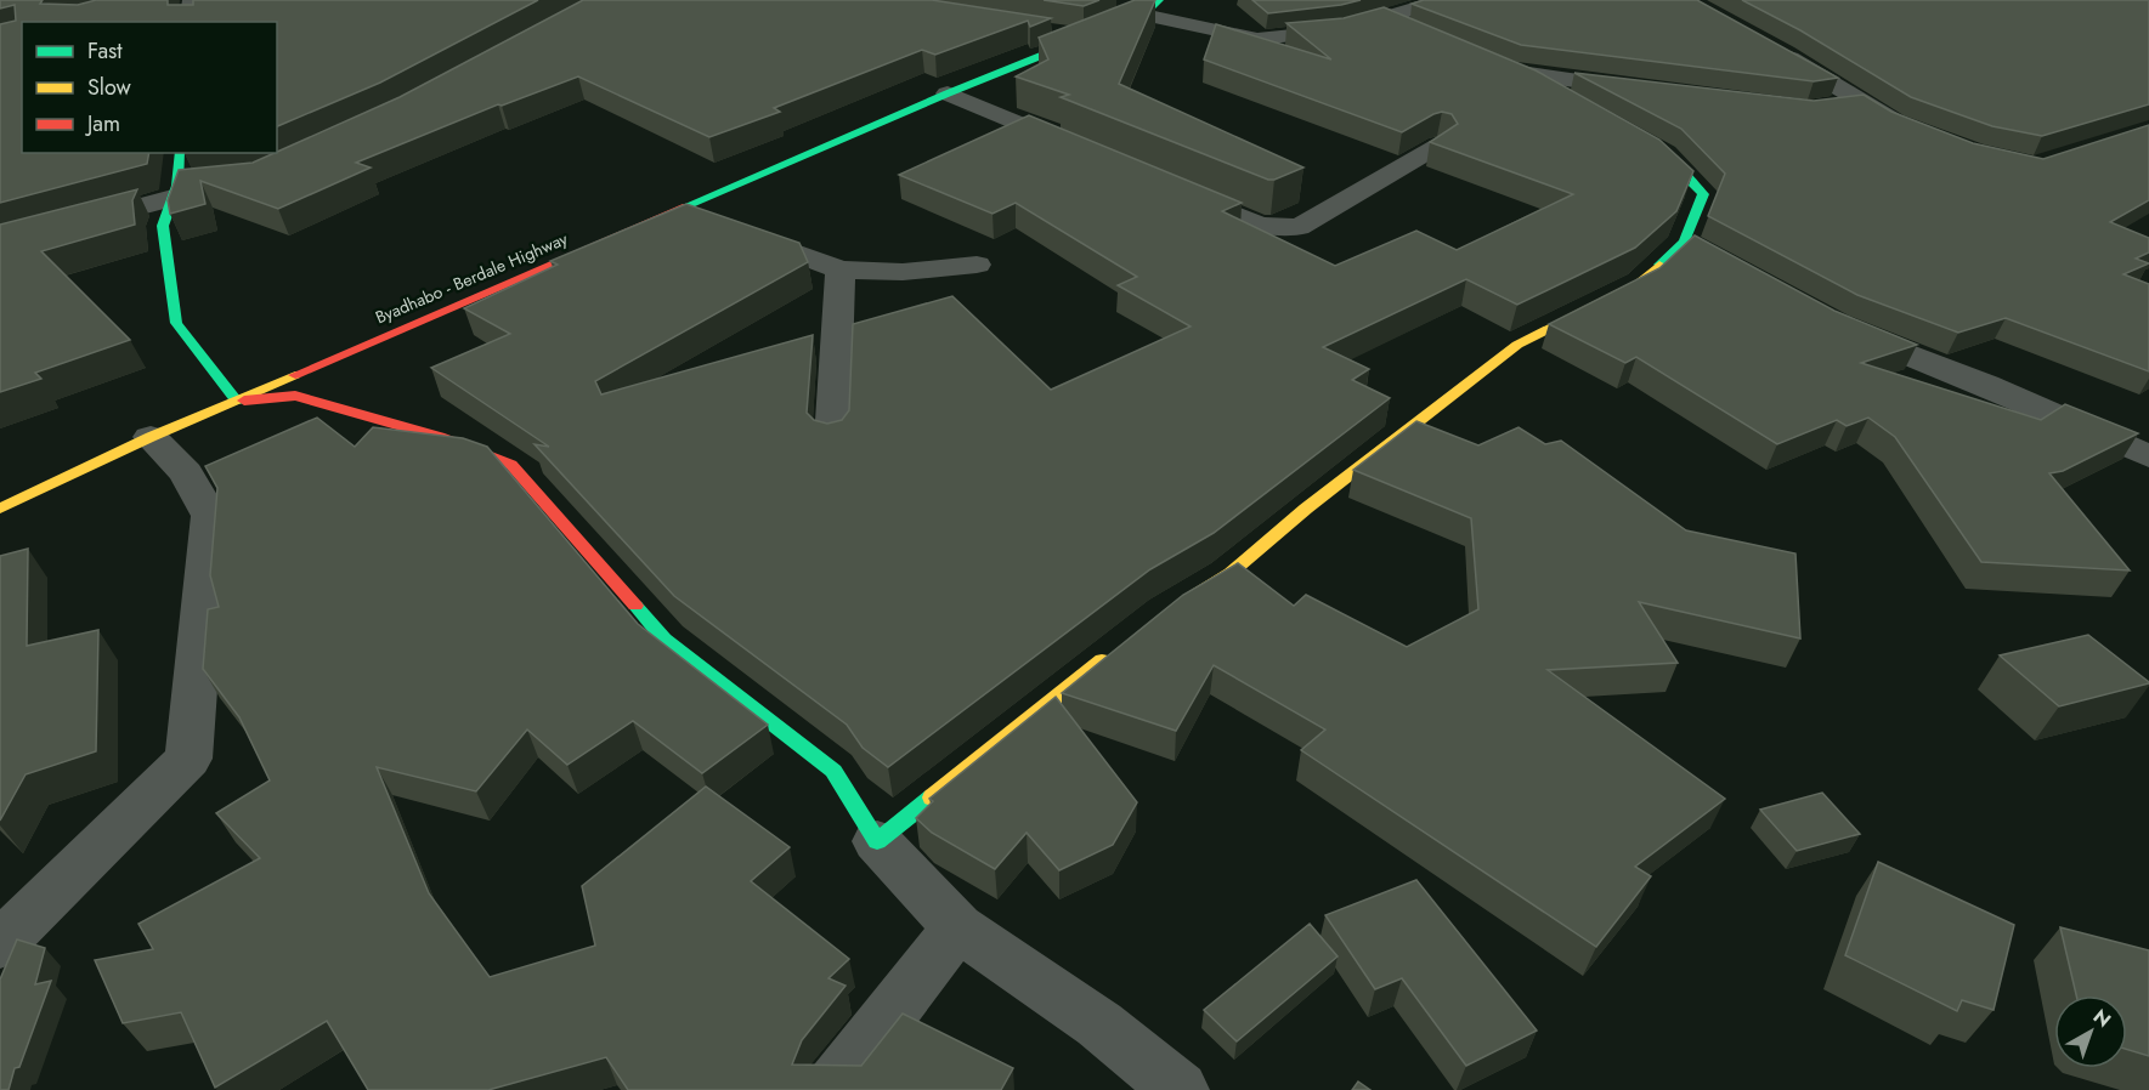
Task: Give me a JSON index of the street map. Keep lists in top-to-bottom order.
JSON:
{
  "streets": {
    "street": ["Byadhabo - Berdale Highway"]
  },
  "legend": ["Fast", "Slow", "Jam"],
  "north": "top right"
}
